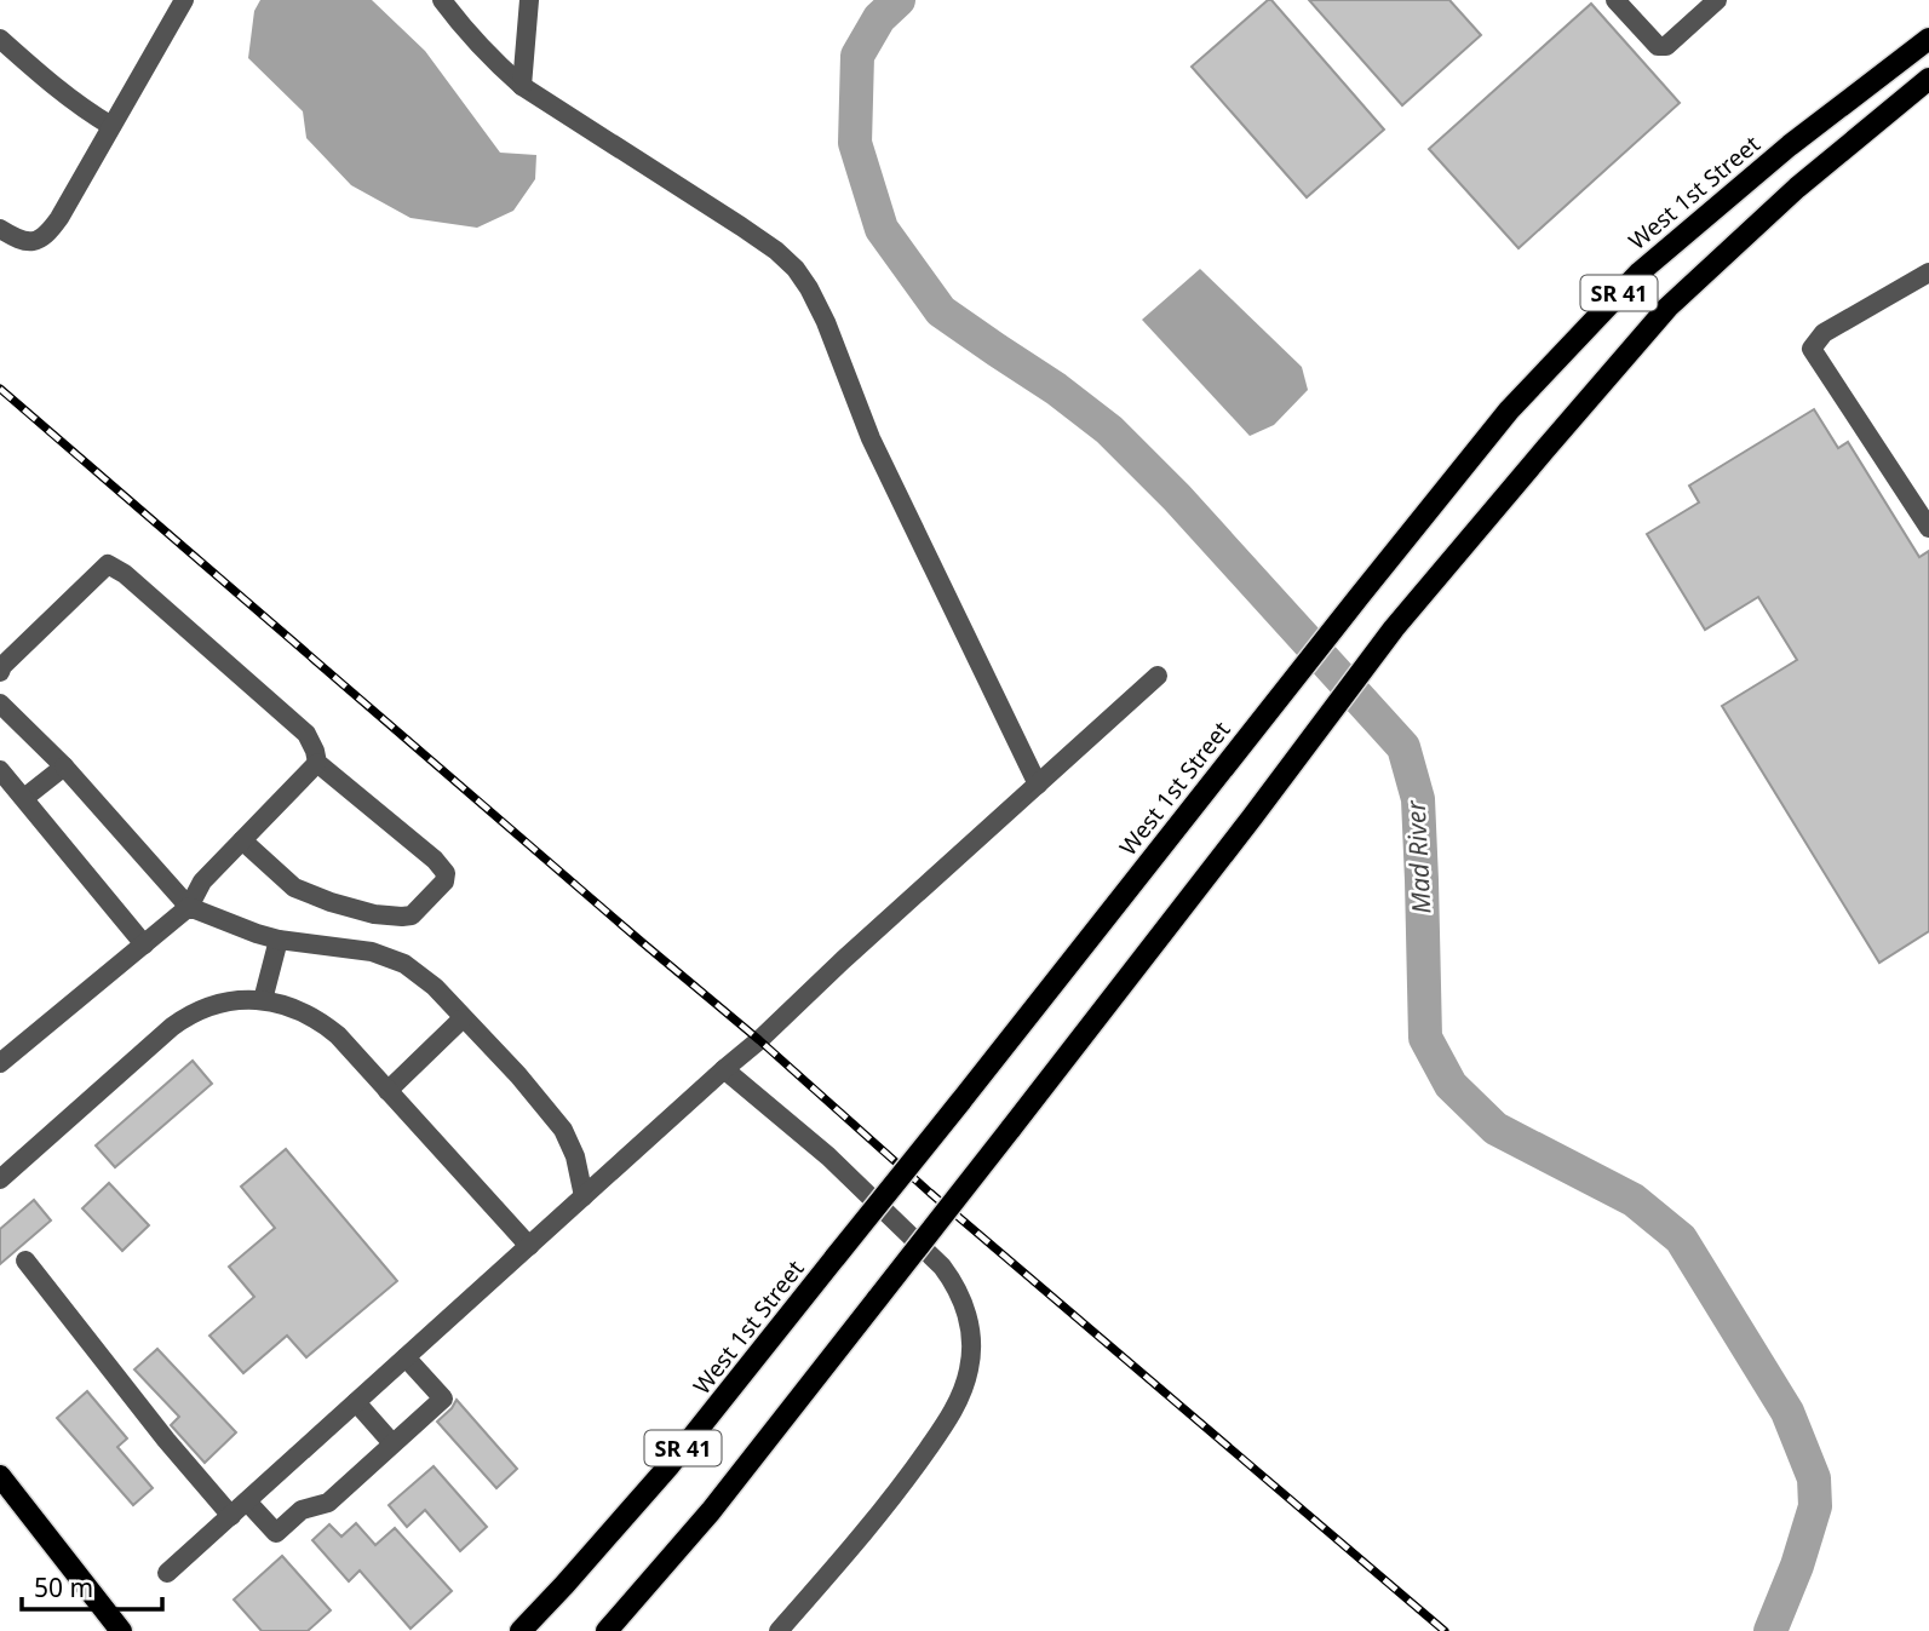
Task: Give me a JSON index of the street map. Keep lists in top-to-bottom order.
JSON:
{
  "streets": {
    "main road": ["West 1st Street", "SR 41"]
  },
  "water": ["Mad River"],
  "scale_bar": "50 m"
}
